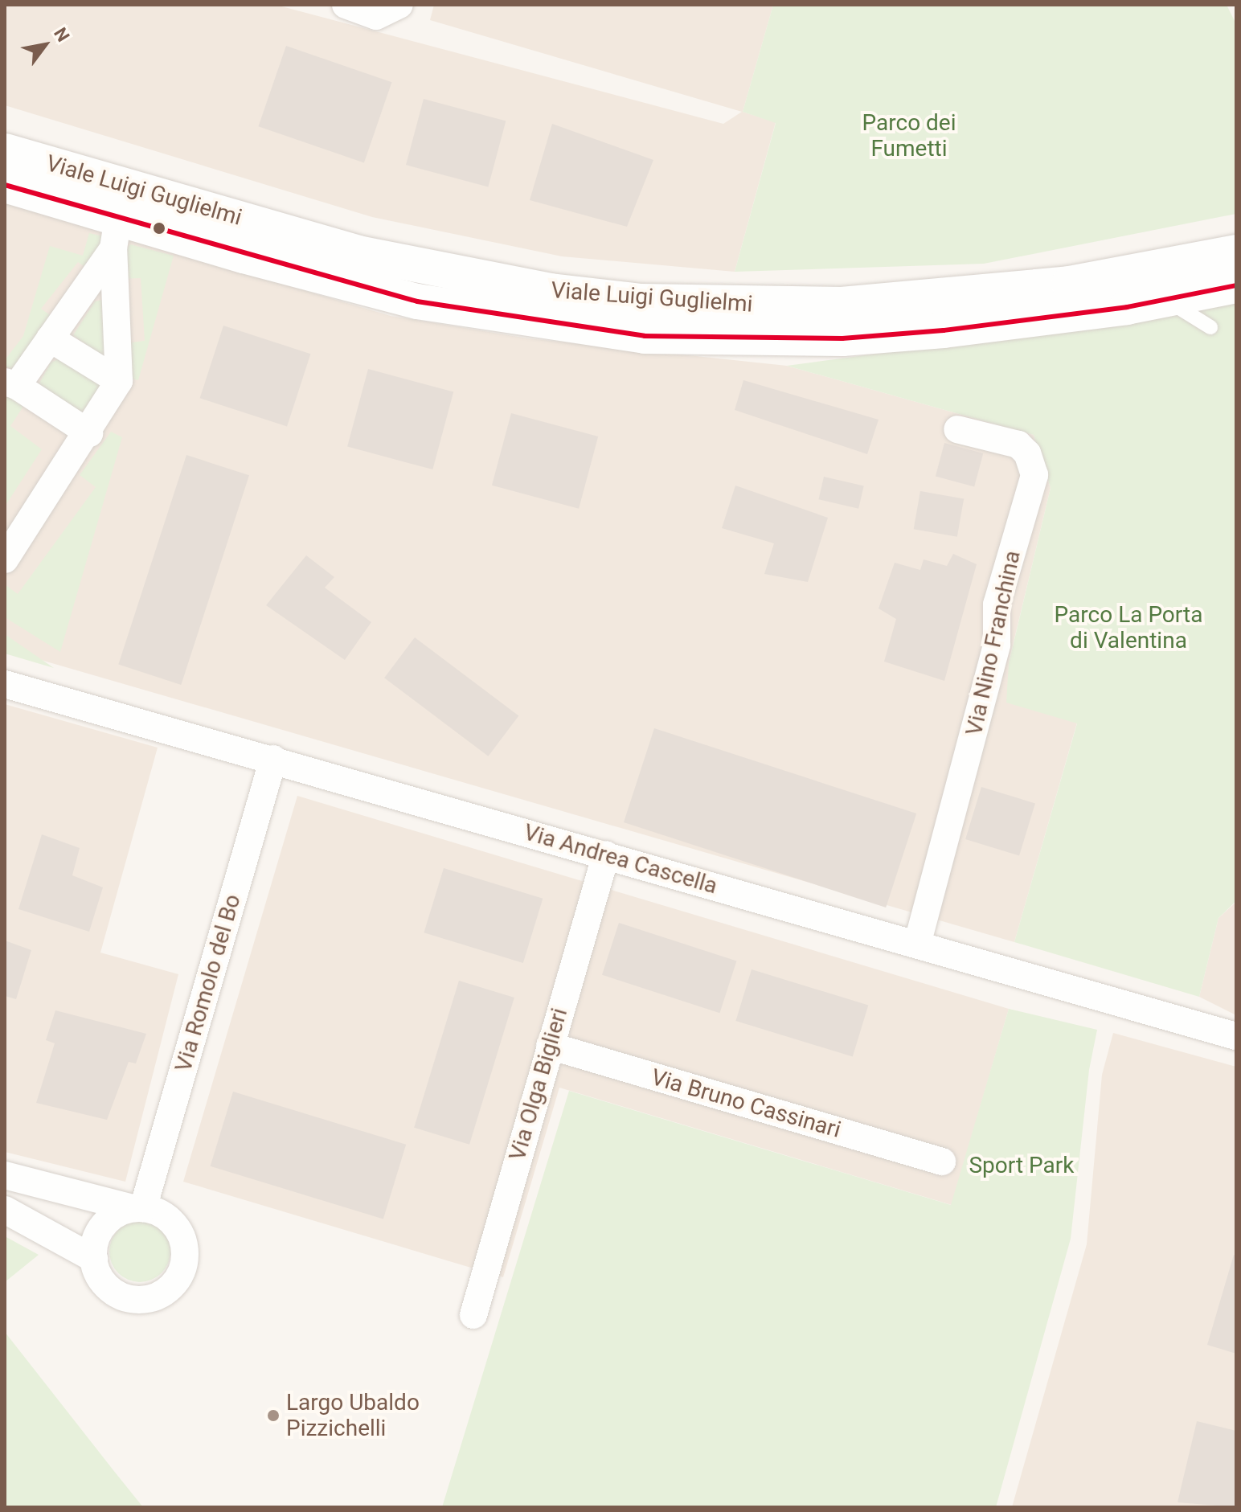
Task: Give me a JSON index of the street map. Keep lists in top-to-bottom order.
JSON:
{
  "streets": {
    "street": [
      "Viale Luigi Guglielmi",
      "Via Nino Franchina",
      "Via Andrea Cascella",
      "Via Romolo del Bo",
      "Via Olga Biglieri",
      "Via Bruno Cassinari"
    ]
  },
  "crossings": [
    ["Via Nino Franchina", "Via Andrea Cascella"],
    ["Via Andrea Cascella", "Via Romolo del Bo"],
    ["Via Andrea Cascella", "Via Olga Biglieri"],
    ["Via Olga Biglieri", "Via Bruno Cassinari"]
  ],
  "parks": ["Parco dei Fumetti", "Parco La Porta di Valentina", "Sport Park"],
  "places": ["Largo Ubaldo Pizzichelli"],
  "north": "top right"
}
